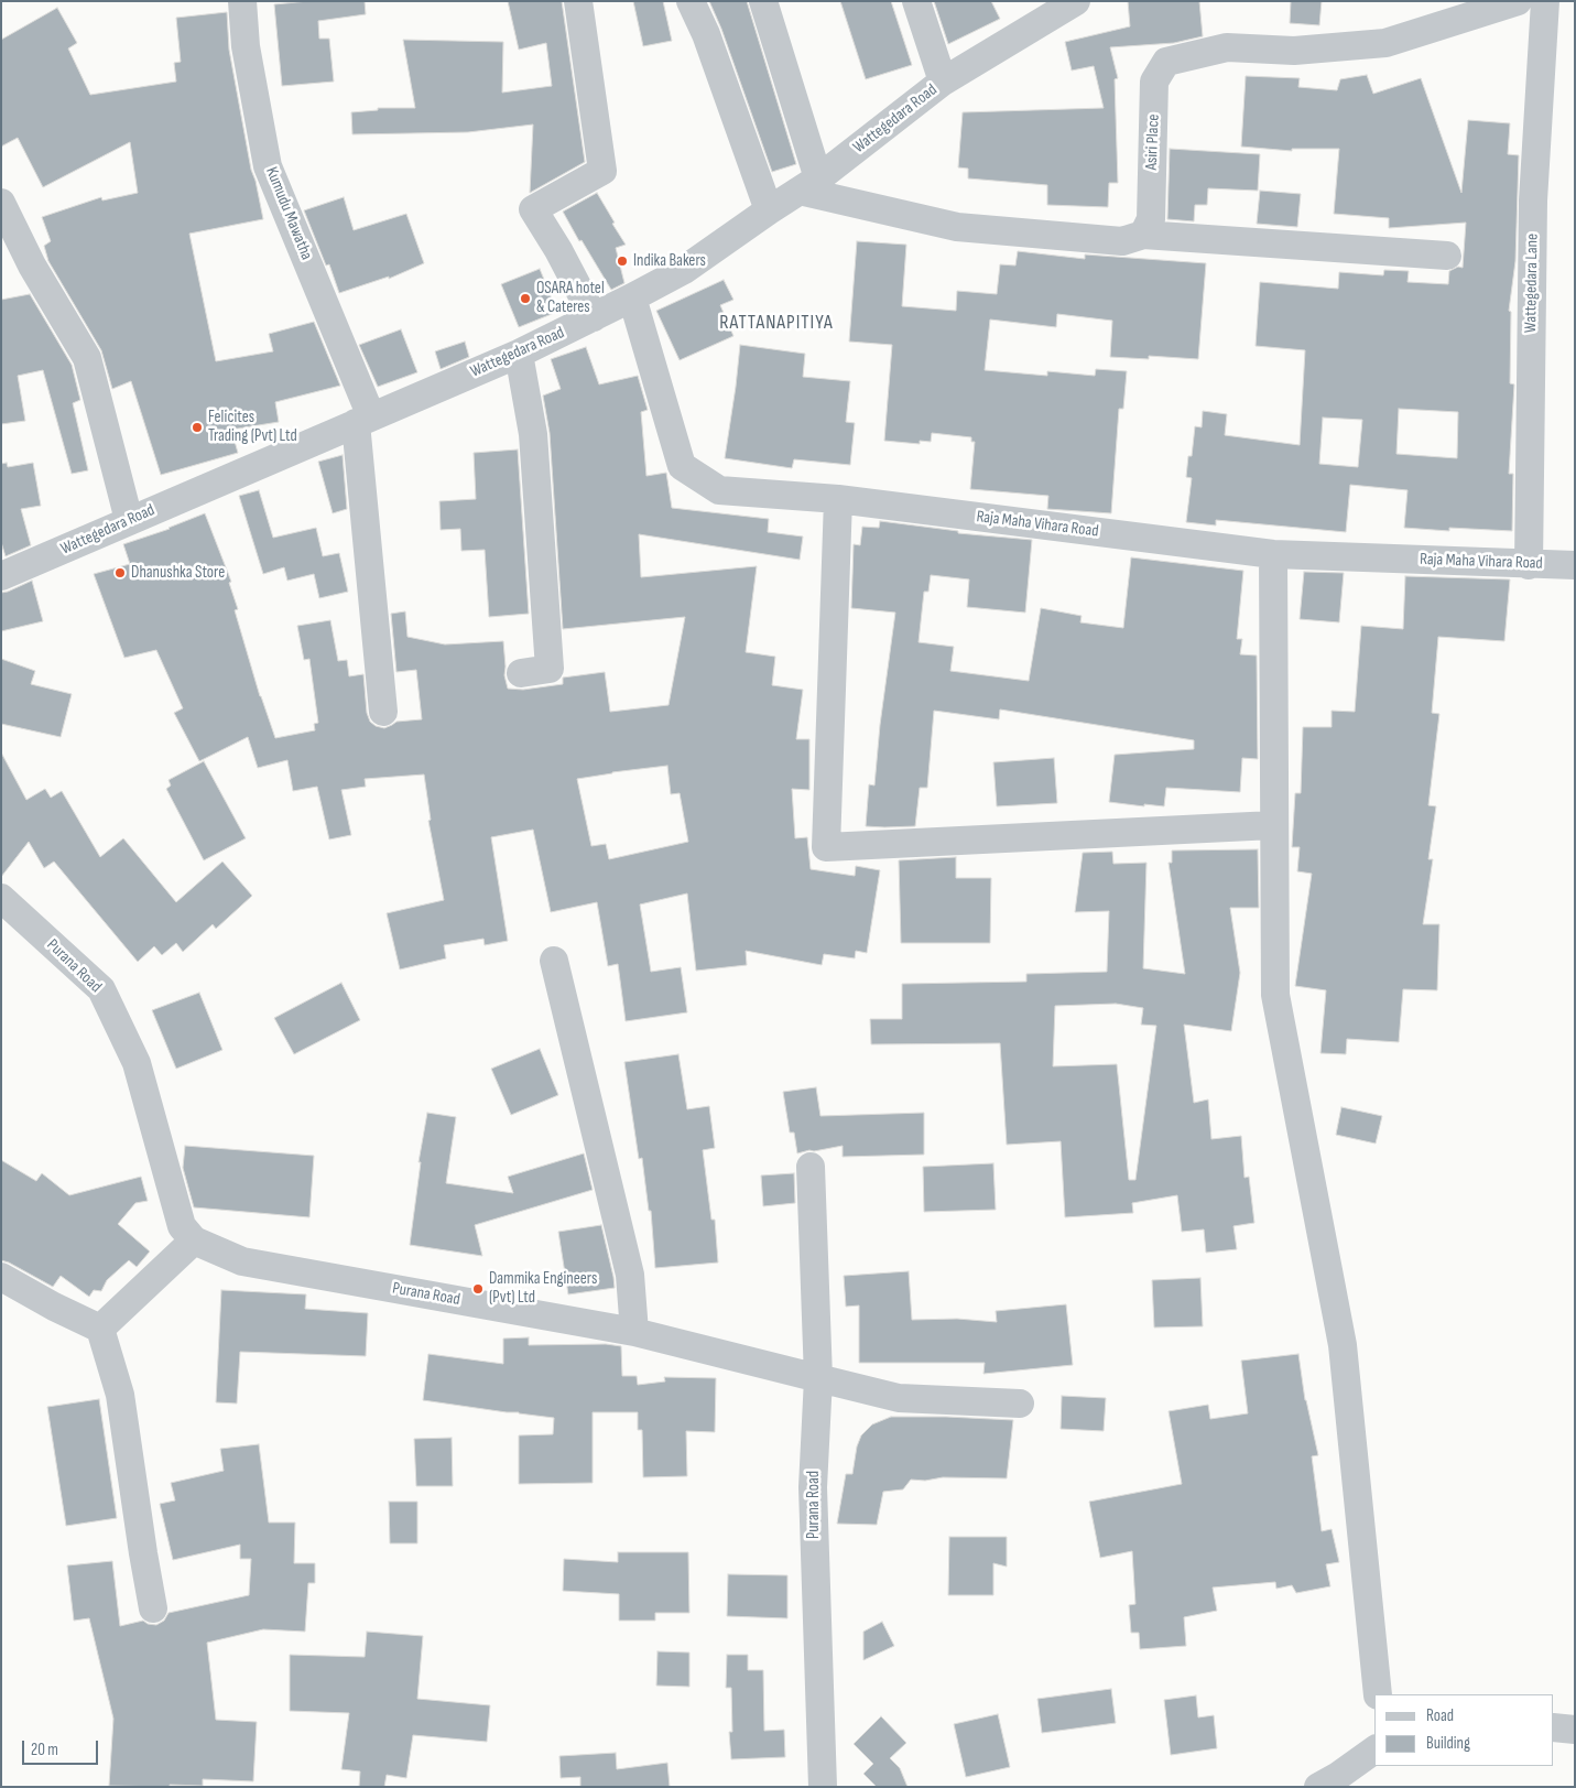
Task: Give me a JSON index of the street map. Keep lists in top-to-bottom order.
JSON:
{
  "streets": {
    "street": [
      "Wattegedara Road",
      "Asiri Place",
      "Kumudu Mawatha",
      "Wattegedara Lane",
      "Raja Maha Vihara Road",
      "Purana Road"
    ]
  },
  "crossings": [
    ["Wattegedara Road", "Kumudu Mawatha"],
    ["Wattegedara Road", "Raja Maha Vihara Road"],
    ["Wattegedara Lane", "Raja Maha Vihara Road"]
  ],
  "districts": ["RATTANAPITIYA"],
  "places": [
    "Indika Bakers",
    "OSARA hotel & Cateres",
    "Felicites Trading (Pvt) Ltd",
    "Dhanushka Store",
    "Dammika Engineers (Pvt) Ltd"
  ],
  "legend": ["Road", "Building"],
  "scale_bar": "20 m"
}
